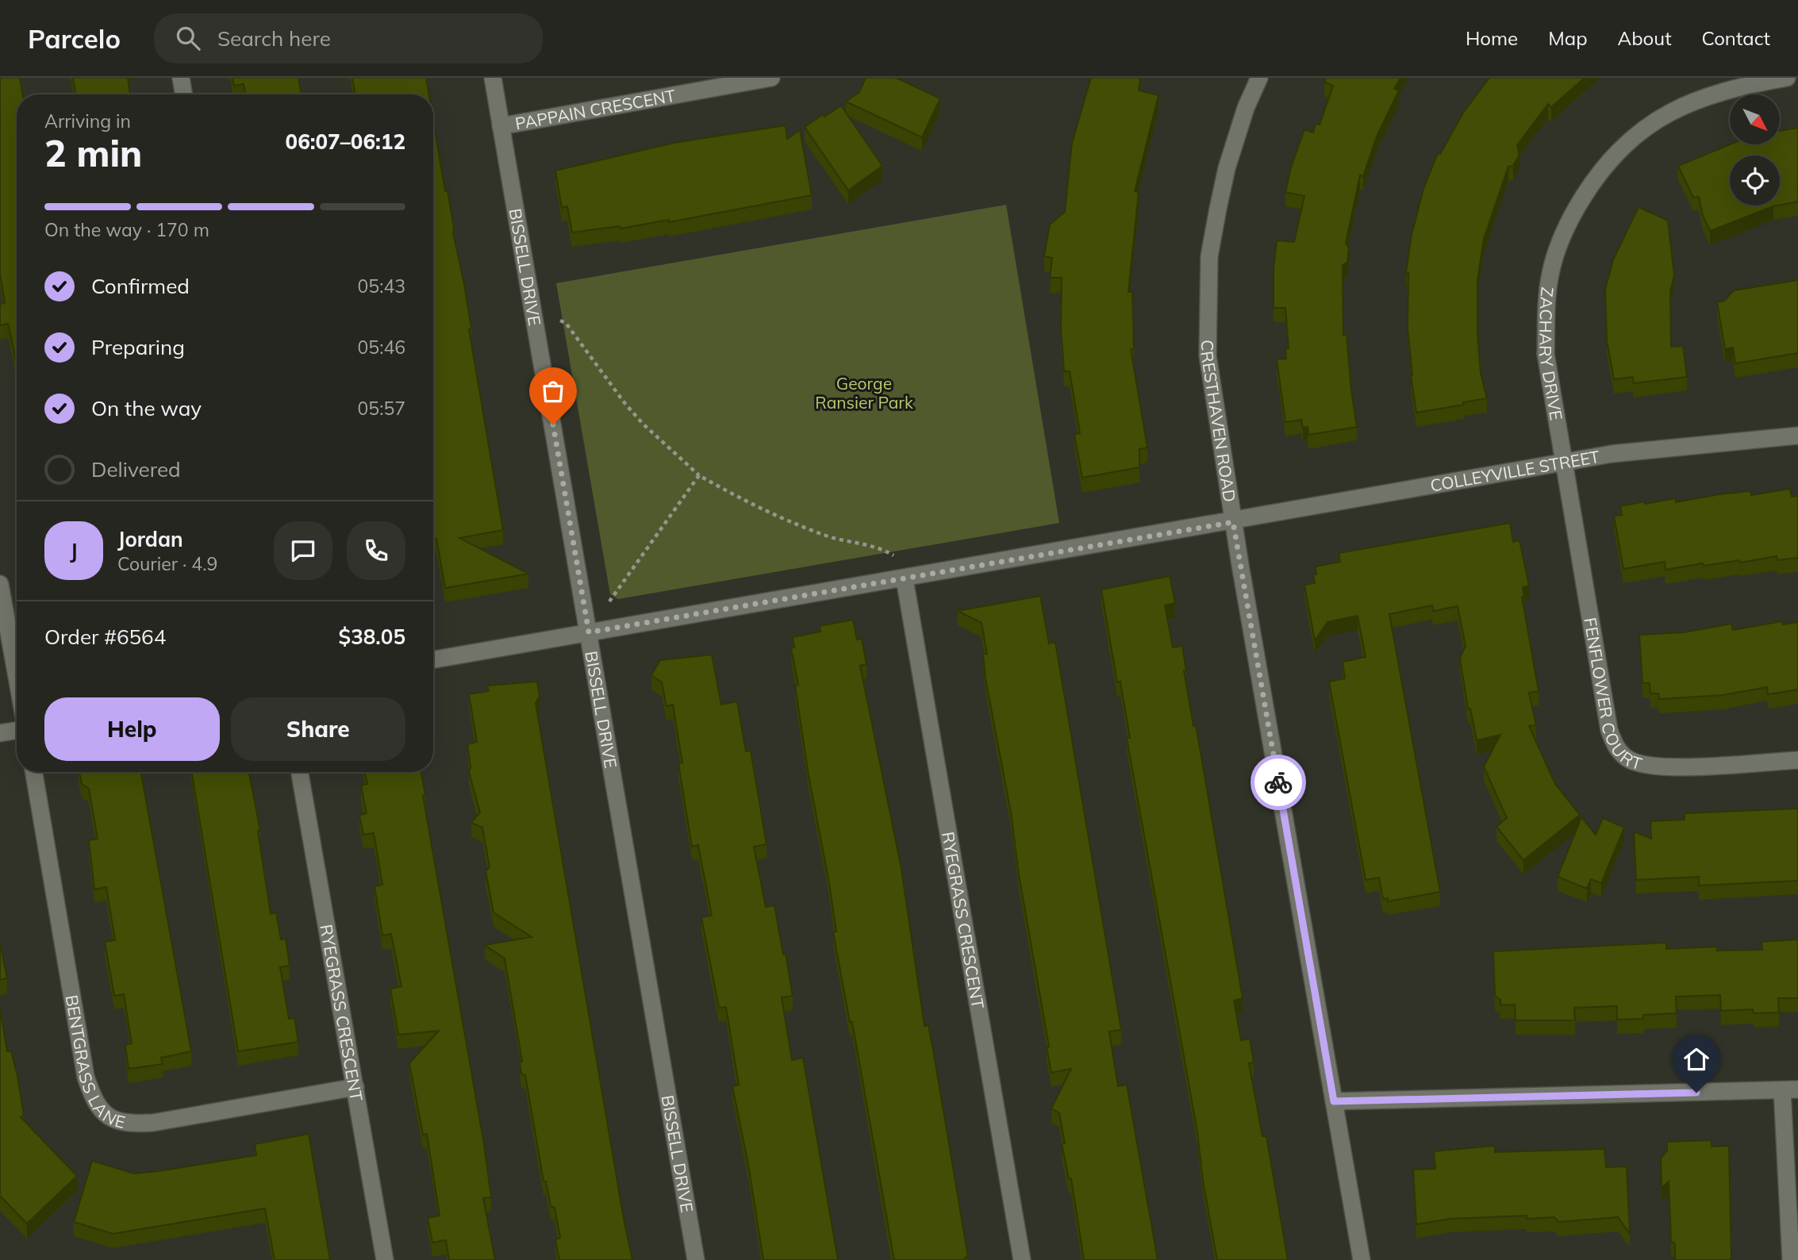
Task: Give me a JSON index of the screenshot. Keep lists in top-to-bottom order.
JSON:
{
  "streets": {
    "street": [
      "PAPPAIN CRESCENT",
      "BISSELL DRIVE",
      "ZACHARY DRIVE",
      "CRESTHAVEN ROAD",
      "COLLEYVILLE STREET",
      "FENFLOWER COURT",
      "RYEGRASS CRESCENT",
      "BENTGRASS LANE"
    ]
  },
  "crossings": [
    ["PAPPAIN CRESCENT", "BISSELL DRIVE"],
    ["BISSELL DRIVE", "COLLEYVILLE STREET"],
    ["ZACHARY DRIVE", "COLLEYVILLE STREET"],
    ["ZACHARY DRIVE", "FENFLOWER COURT"],
    ["CRESTHAVEN ROAD", "COLLEYVILLE STREET"],
    ["COLLEYVILLE STREET", "FENFLOWER COURT"],
    ["COLLEYVILLE STREET", "RYEGRASS CRESCENT"],
    ["RYEGRASS CRESCENT", "BENTGRASS LANE"]
  ],
  "parks": ["George Ransier Park"],
  "north": "bottom right",
  "page": {
    "header": "Parcelo",
    "search": "Search here",
    "nav": [
      "Home",
      "Map",
      "About",
      "Contact"
    ],
    "heading": ["2 min", "Arriving in", "06:07–06:12"],
    "panel": [
      "Jordan",
      "Courier · 4.9",
      "Order #6564",
      "$38.05"
    ],
    "bar": "On the way · 170 m",
    "list": [
      ["Confirmed", "05:43"],
      ["Preparing", "05:46"],
      ["On the way", "05:57"],
      "Delivered"
    ],
    "round": "J",
    "buttons": ["Help", "Share"]
  }
}
